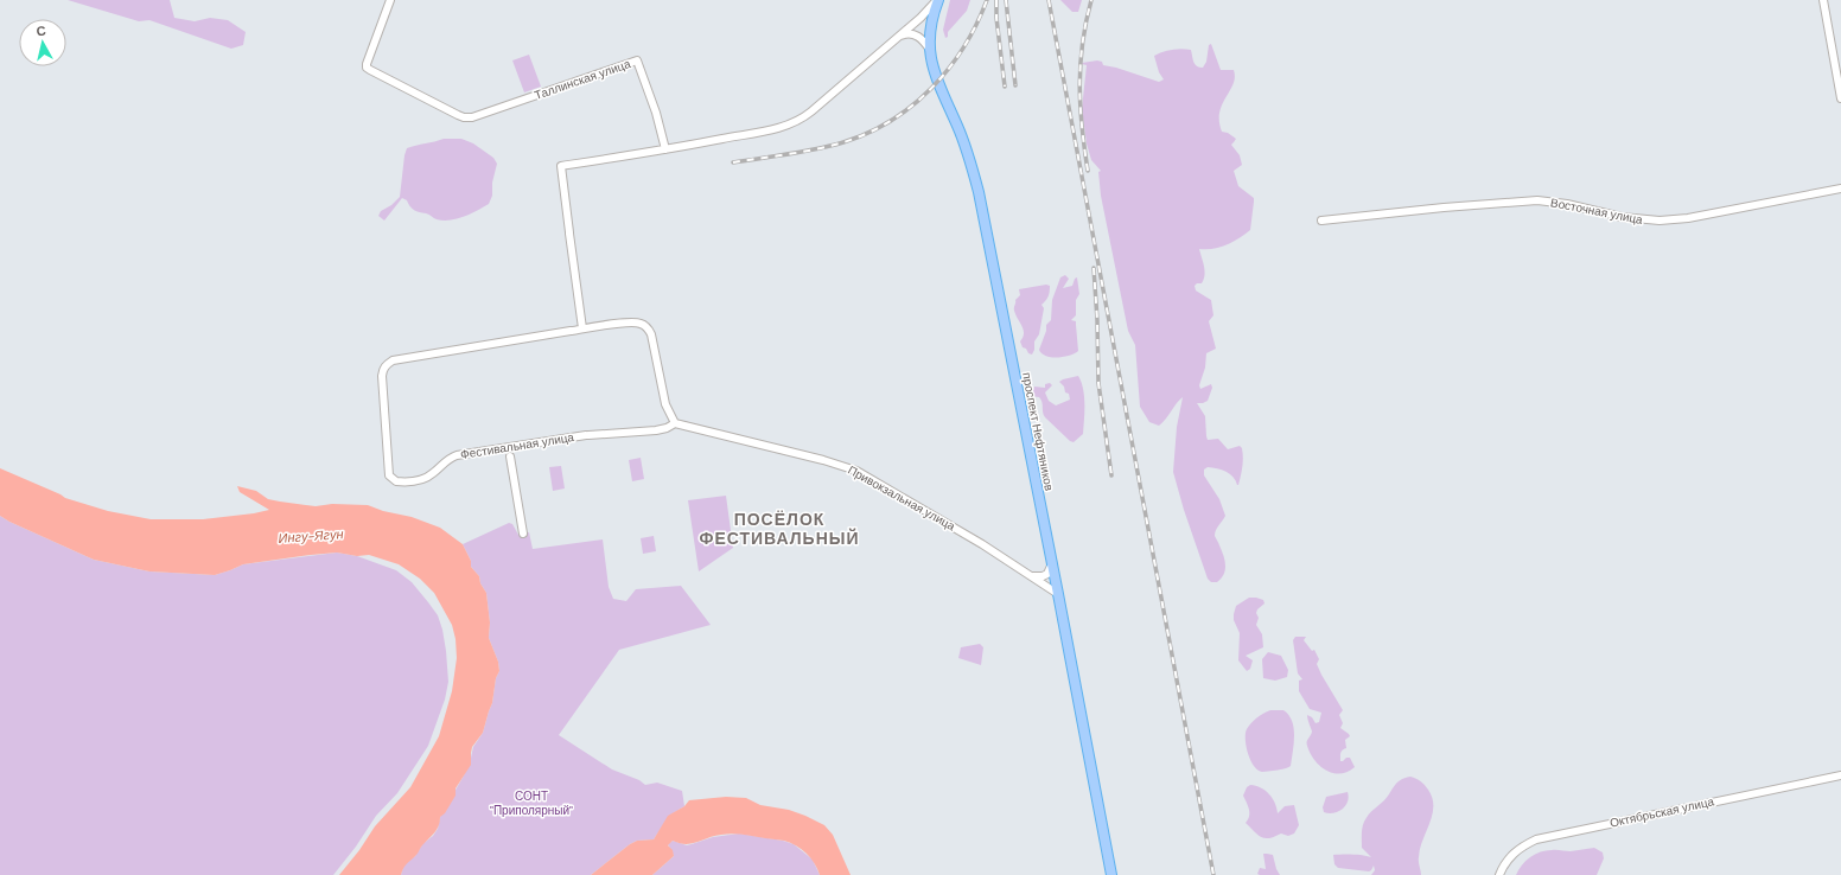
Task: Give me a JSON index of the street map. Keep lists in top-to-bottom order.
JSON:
{
  "streets": {
    "main road": ["проспект Нефтяников"],
    "street": [
      "Таллинская улица",
      "Восточная улица",
      "Фестивальная улица",
      "Привокзальная улица",
      "Октябрьская улица"
    ]
  },
  "crossings": [
    ["проспект Нефтяников", "Привокзальная улица"],
    ["Фестивальная улица", "Привокзальная улица"]
  ],
  "districts": ["ПОСЁЛОК ФЕСТИВАЛЬНЫЙ"],
  "water": ["Ингу-Ягун"],
  "parks": ["СОНТ \"Приполярный\""],
  "north": "top"
}
